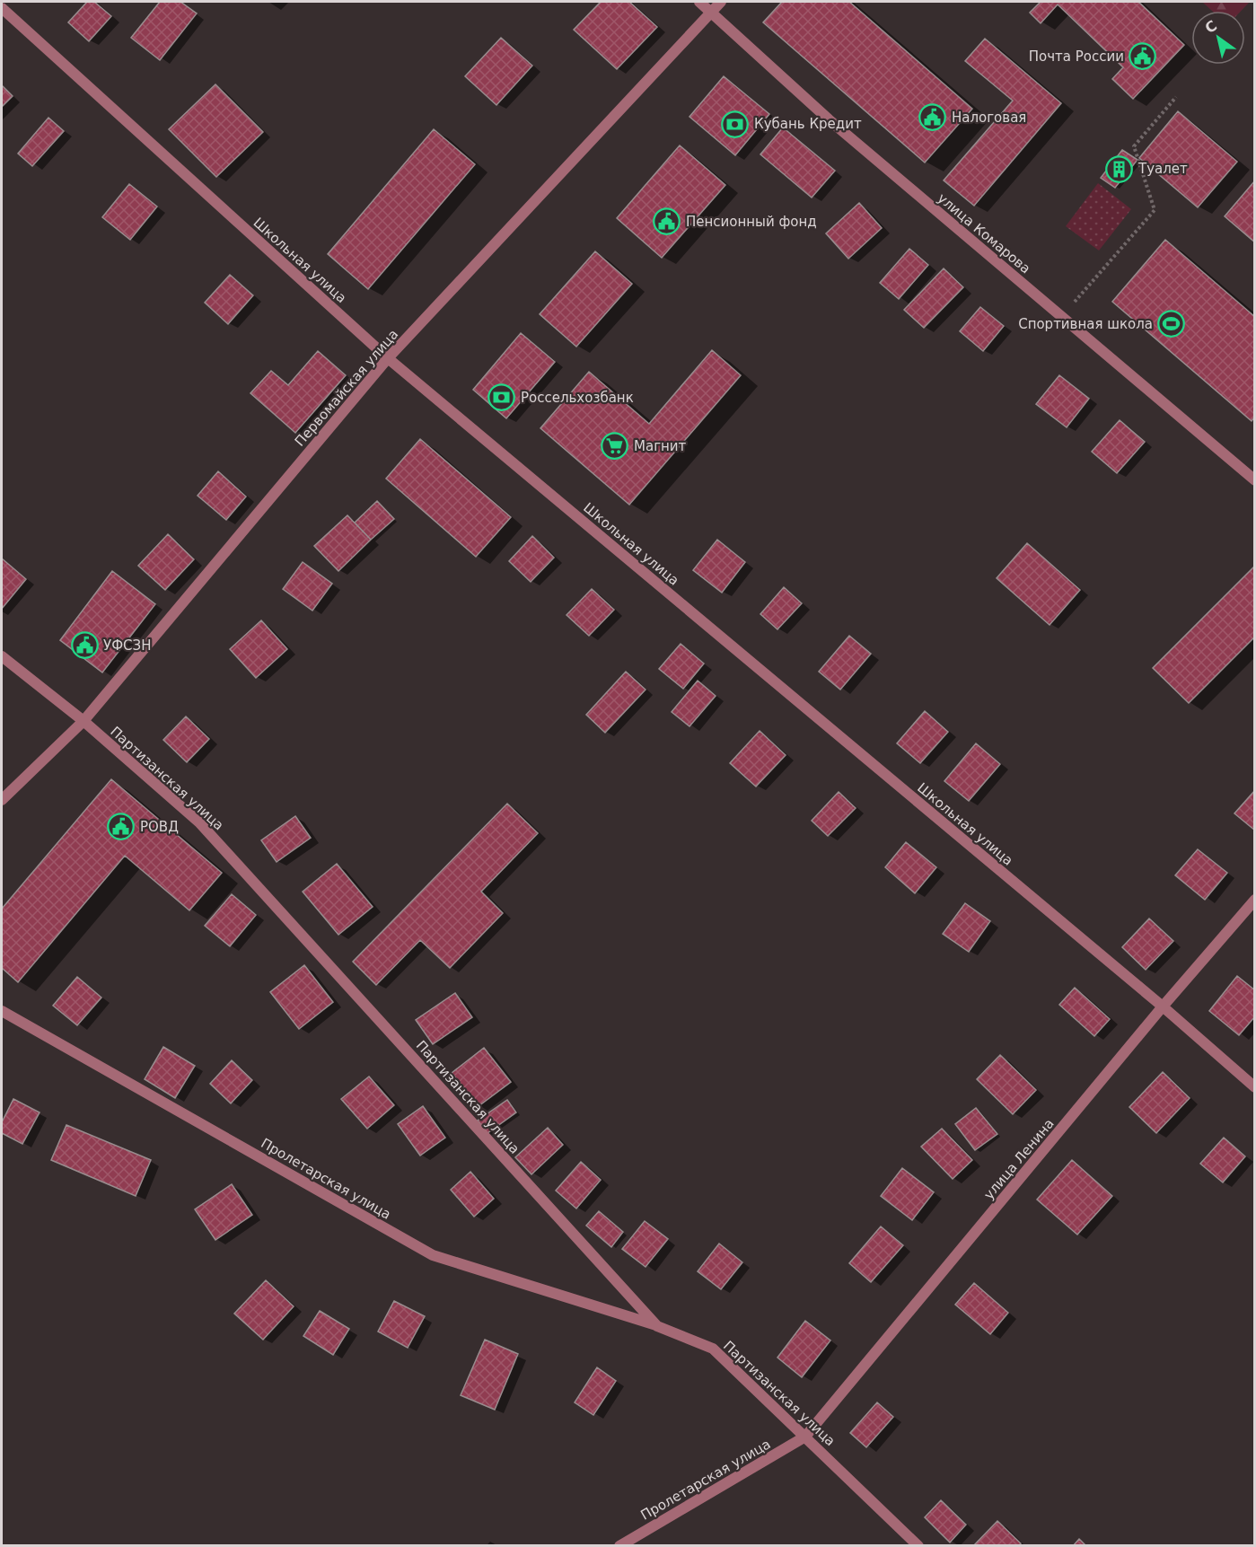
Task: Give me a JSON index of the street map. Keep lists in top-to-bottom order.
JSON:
{
  "streets": {
    "street": [
      "улица Комарова",
      "Школьная улица",
      "Первомайская улица",
      "Партизанская улица",
      "улица Ленина",
      "Пролетарская улица"
    ]
  },
  "crossings": [
    ["улица Комарова", "Первомайская улица"],
    ["Школьная улица", "Первомайская улица"],
    ["Школьная улица", "улица Ленина"],
    ["Первомайская улица", "Партизанская улица"],
    ["Партизанская улица", "улица Ленина"],
    ["Партизанская улица", "Пролетарская улица"],
    ["улица Ленина", "Пролетарская улица"]
  ],
  "places": {
    "public building": [
      "Почта России",
      "Налоговая",
      "Пенсионный фонд",
      "УФСЗН",
      "РОВД"
    ],
    "bank": ["Кубань Кредит", "Россельхозбанк"],
    "building": ["Туалет"],
    "sports": ["Спортивная школа"],
    "supermarket": ["Магнит"]
  },
  "north": "top left"
}
